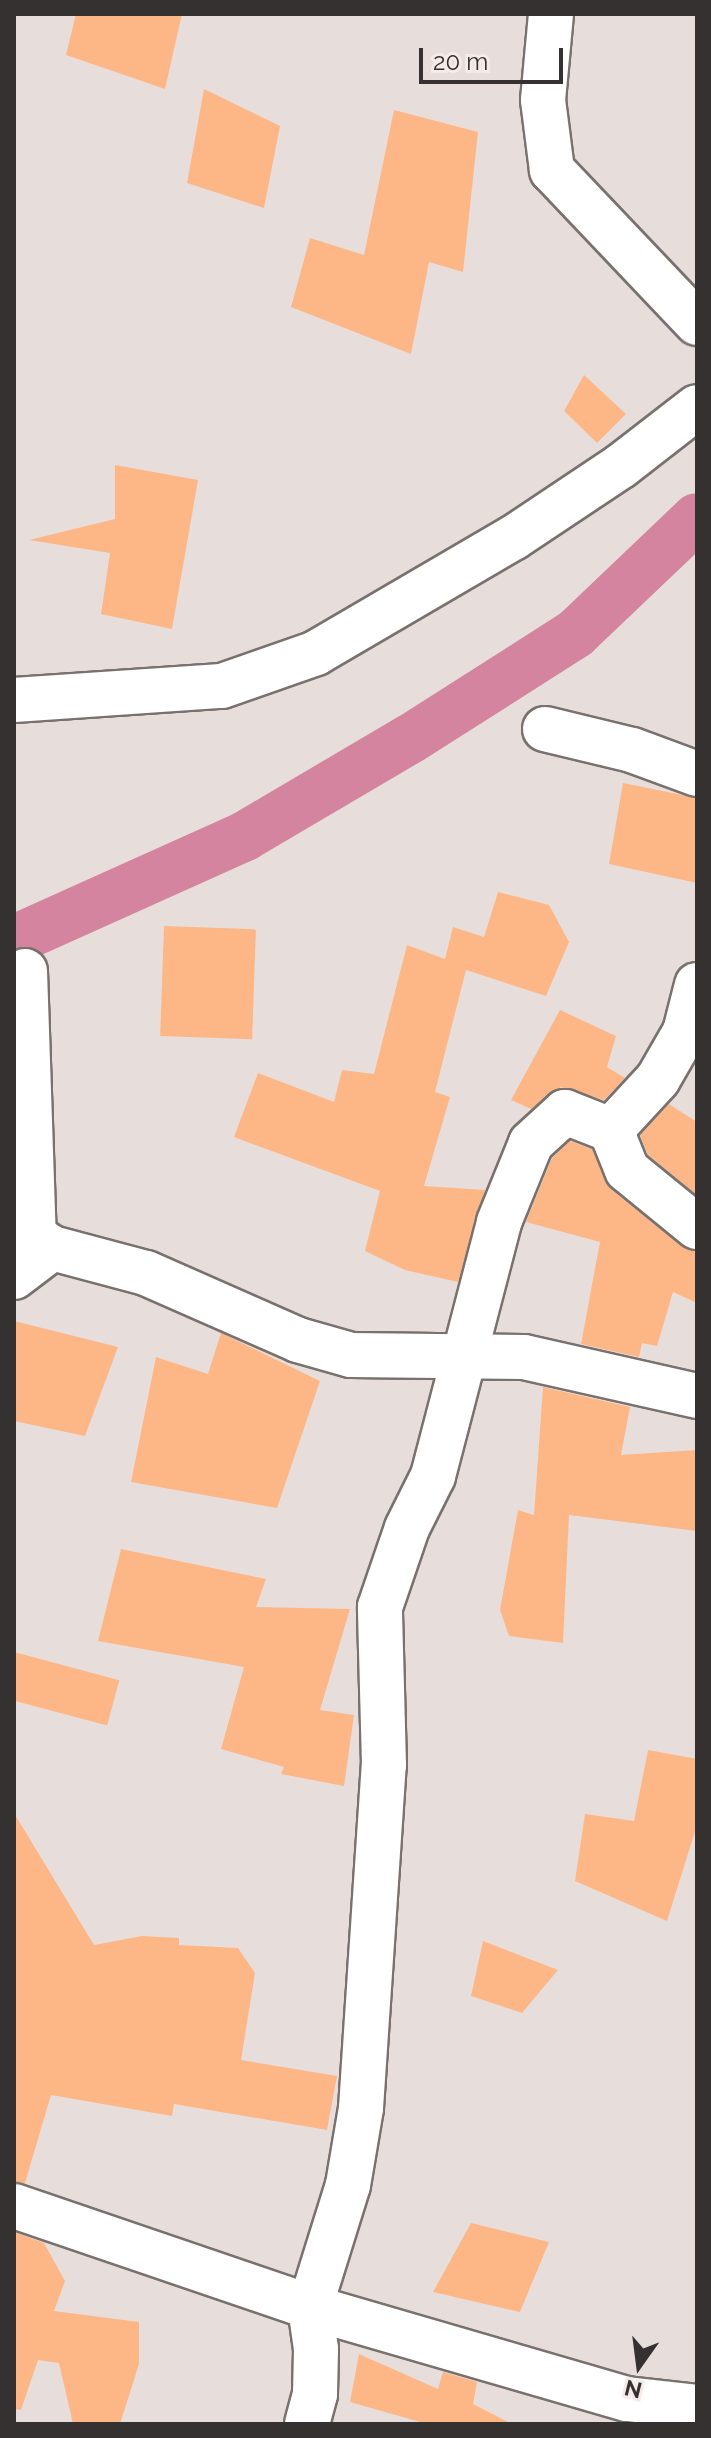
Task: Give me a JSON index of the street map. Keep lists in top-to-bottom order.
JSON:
{
  "scale_bar": "20 m",
  "north": "bottom"
}
